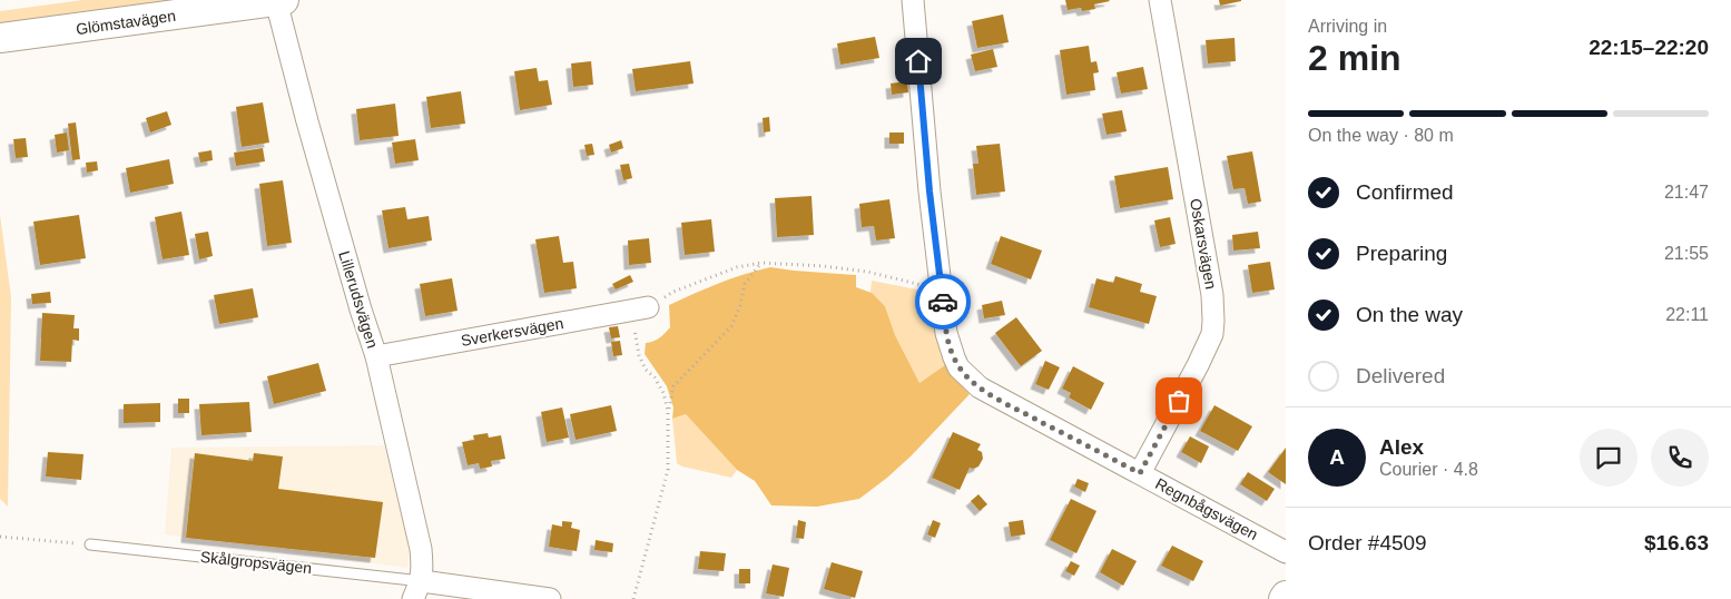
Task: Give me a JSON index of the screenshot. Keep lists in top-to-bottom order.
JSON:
{
  "streets": {
    "main road": ["Glömstavägen"],
    "street": [
      "Oskarsvägen",
      "Lillerudsvägen",
      "Sverkersvägen",
      "Regnbågsvägen"
    ],
    "lane": ["Skålgropsvägen"]
  },
  "crossings": [
    ["Glömstavägen", "Lillerudsvägen"],
    ["Oskarsvägen", "Regnbågsvägen"],
    ["Lillerudsvägen", "Sverkersvägen"],
    ["Lillerudsvägen", "Skålgropsvägen"]
  ],
  "page": {
    "heading": ["2 min", "Arriving in", "22:15–22:20"],
    "panel": [
      "Alex",
      "Courier · 4.8",
      "Order #4509",
      "$16.63"
    ],
    "bar": "On the way · 80 m",
    "list": [
      ["Confirmed", "21:47"],
      ["Preparing", "21:55"],
      ["On the way", "22:11"],
      "Delivered"
    ],
    "round": "A"
  }
}
